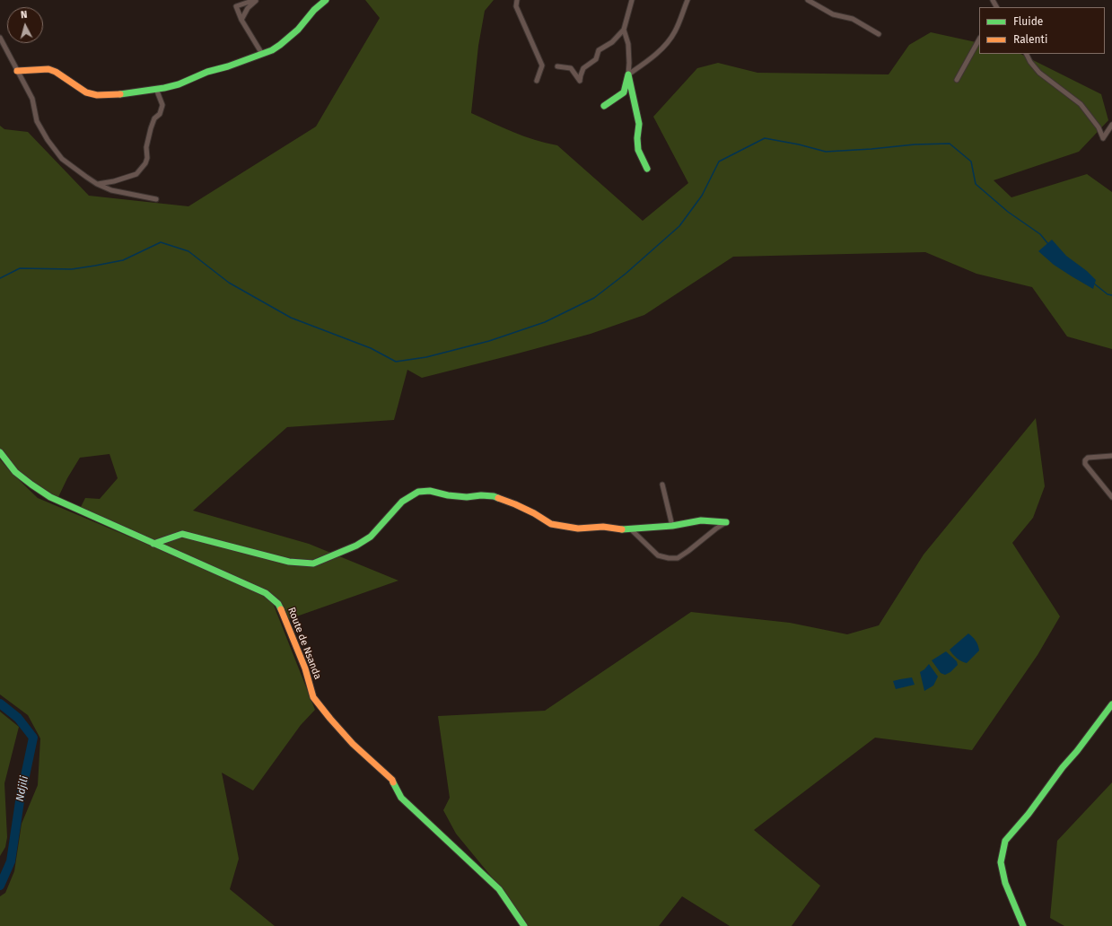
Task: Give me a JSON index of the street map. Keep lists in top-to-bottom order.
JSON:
{
  "streets": {
    "street": ["Route de Nsanda"]
  },
  "water": ["Ndjili"],
  "legend": ["Fluide", "Ralenti"],
  "north": "top"
}
